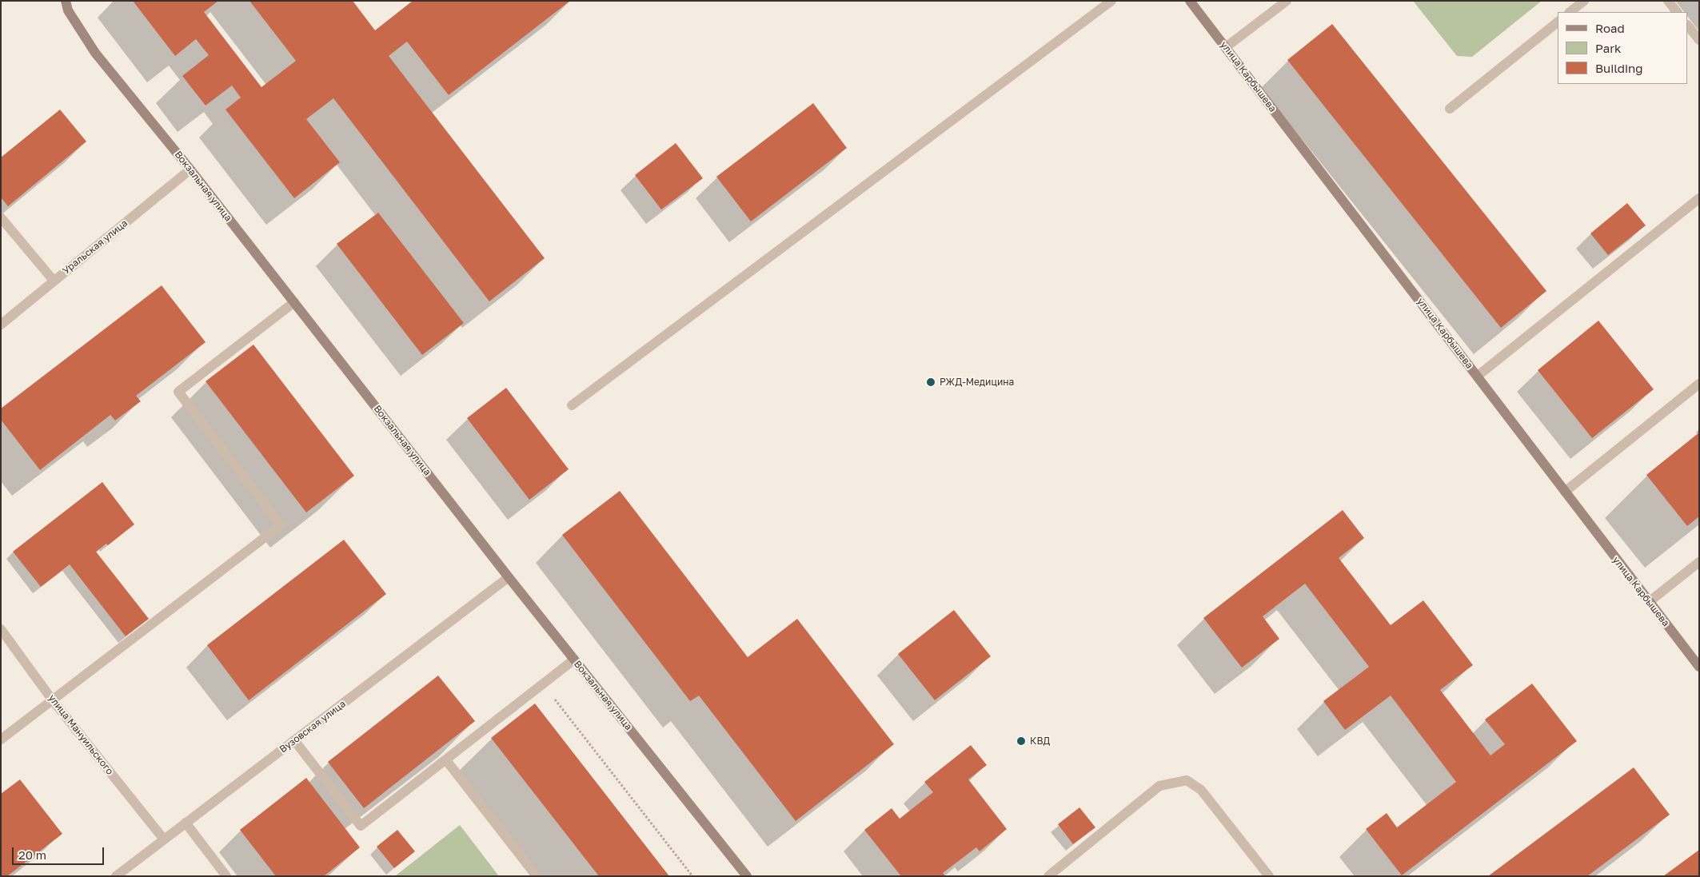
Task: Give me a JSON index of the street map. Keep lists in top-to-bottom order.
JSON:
{
  "streets": {
    "street": [
      "улица Карбышева",
      "Вокзальная улица",
      "Уральская улица",
      "Вузовская улица",
      "улица Мануильского"
    ]
  },
  "crossings": [
    ["Вокзальная улица", "Уральская улица"],
    ["Вокзальная улица", "Вузовская улица"],
    ["Вузовская улица", "улица Мануильского"]
  ],
  "places": ["РЖД-Медицина", "КВД"],
  "legend": ["Road", "Park", "Building"],
  "scale_bar": "20 m"
}
